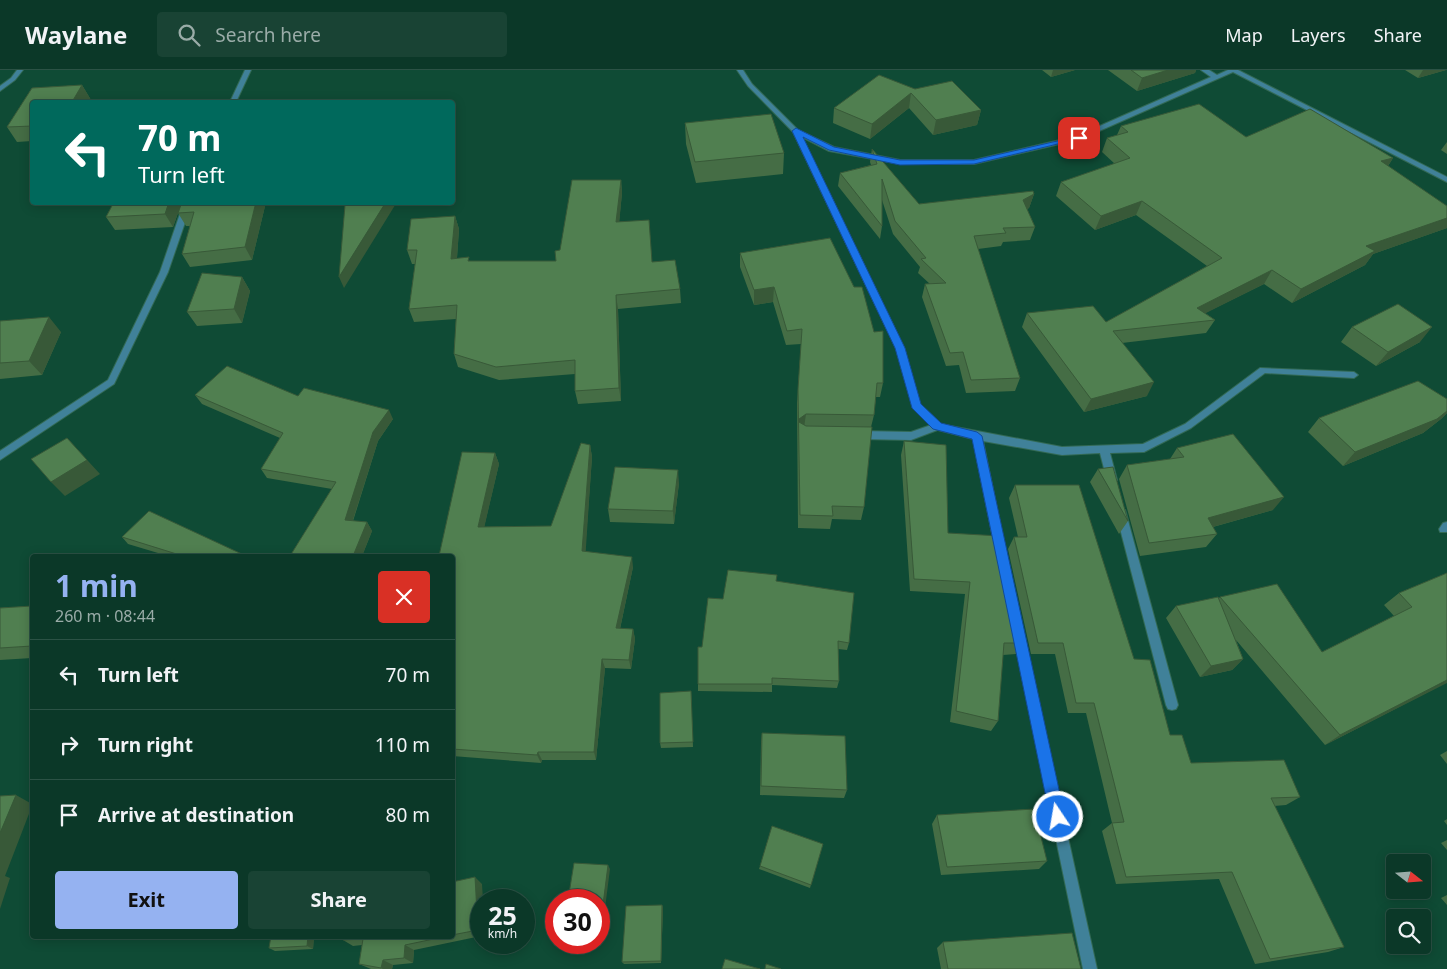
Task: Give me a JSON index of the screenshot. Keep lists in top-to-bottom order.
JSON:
{
  "north": "right",
  "page": {
    "header": "Waylane",
    "search": "Search here",
    "nav": ["Map", "Layers", "Share"],
    "turn": ["70 m", "Turn left"],
    "heading": ["1 min", "260 m · 08:44"],
    "list": [
      {
        "name": "Turn left",
        "value": "70 m"
      },
      {
        "name": "Turn right",
        "value": "110 m"
      },
      {
        "name": "Arrive at destination",
        "value": "80 m"
      }
    ],
    "buttons": ["Exit", "Share"],
    "speed": "25 km/h",
    "limit": "30"
  }
}
